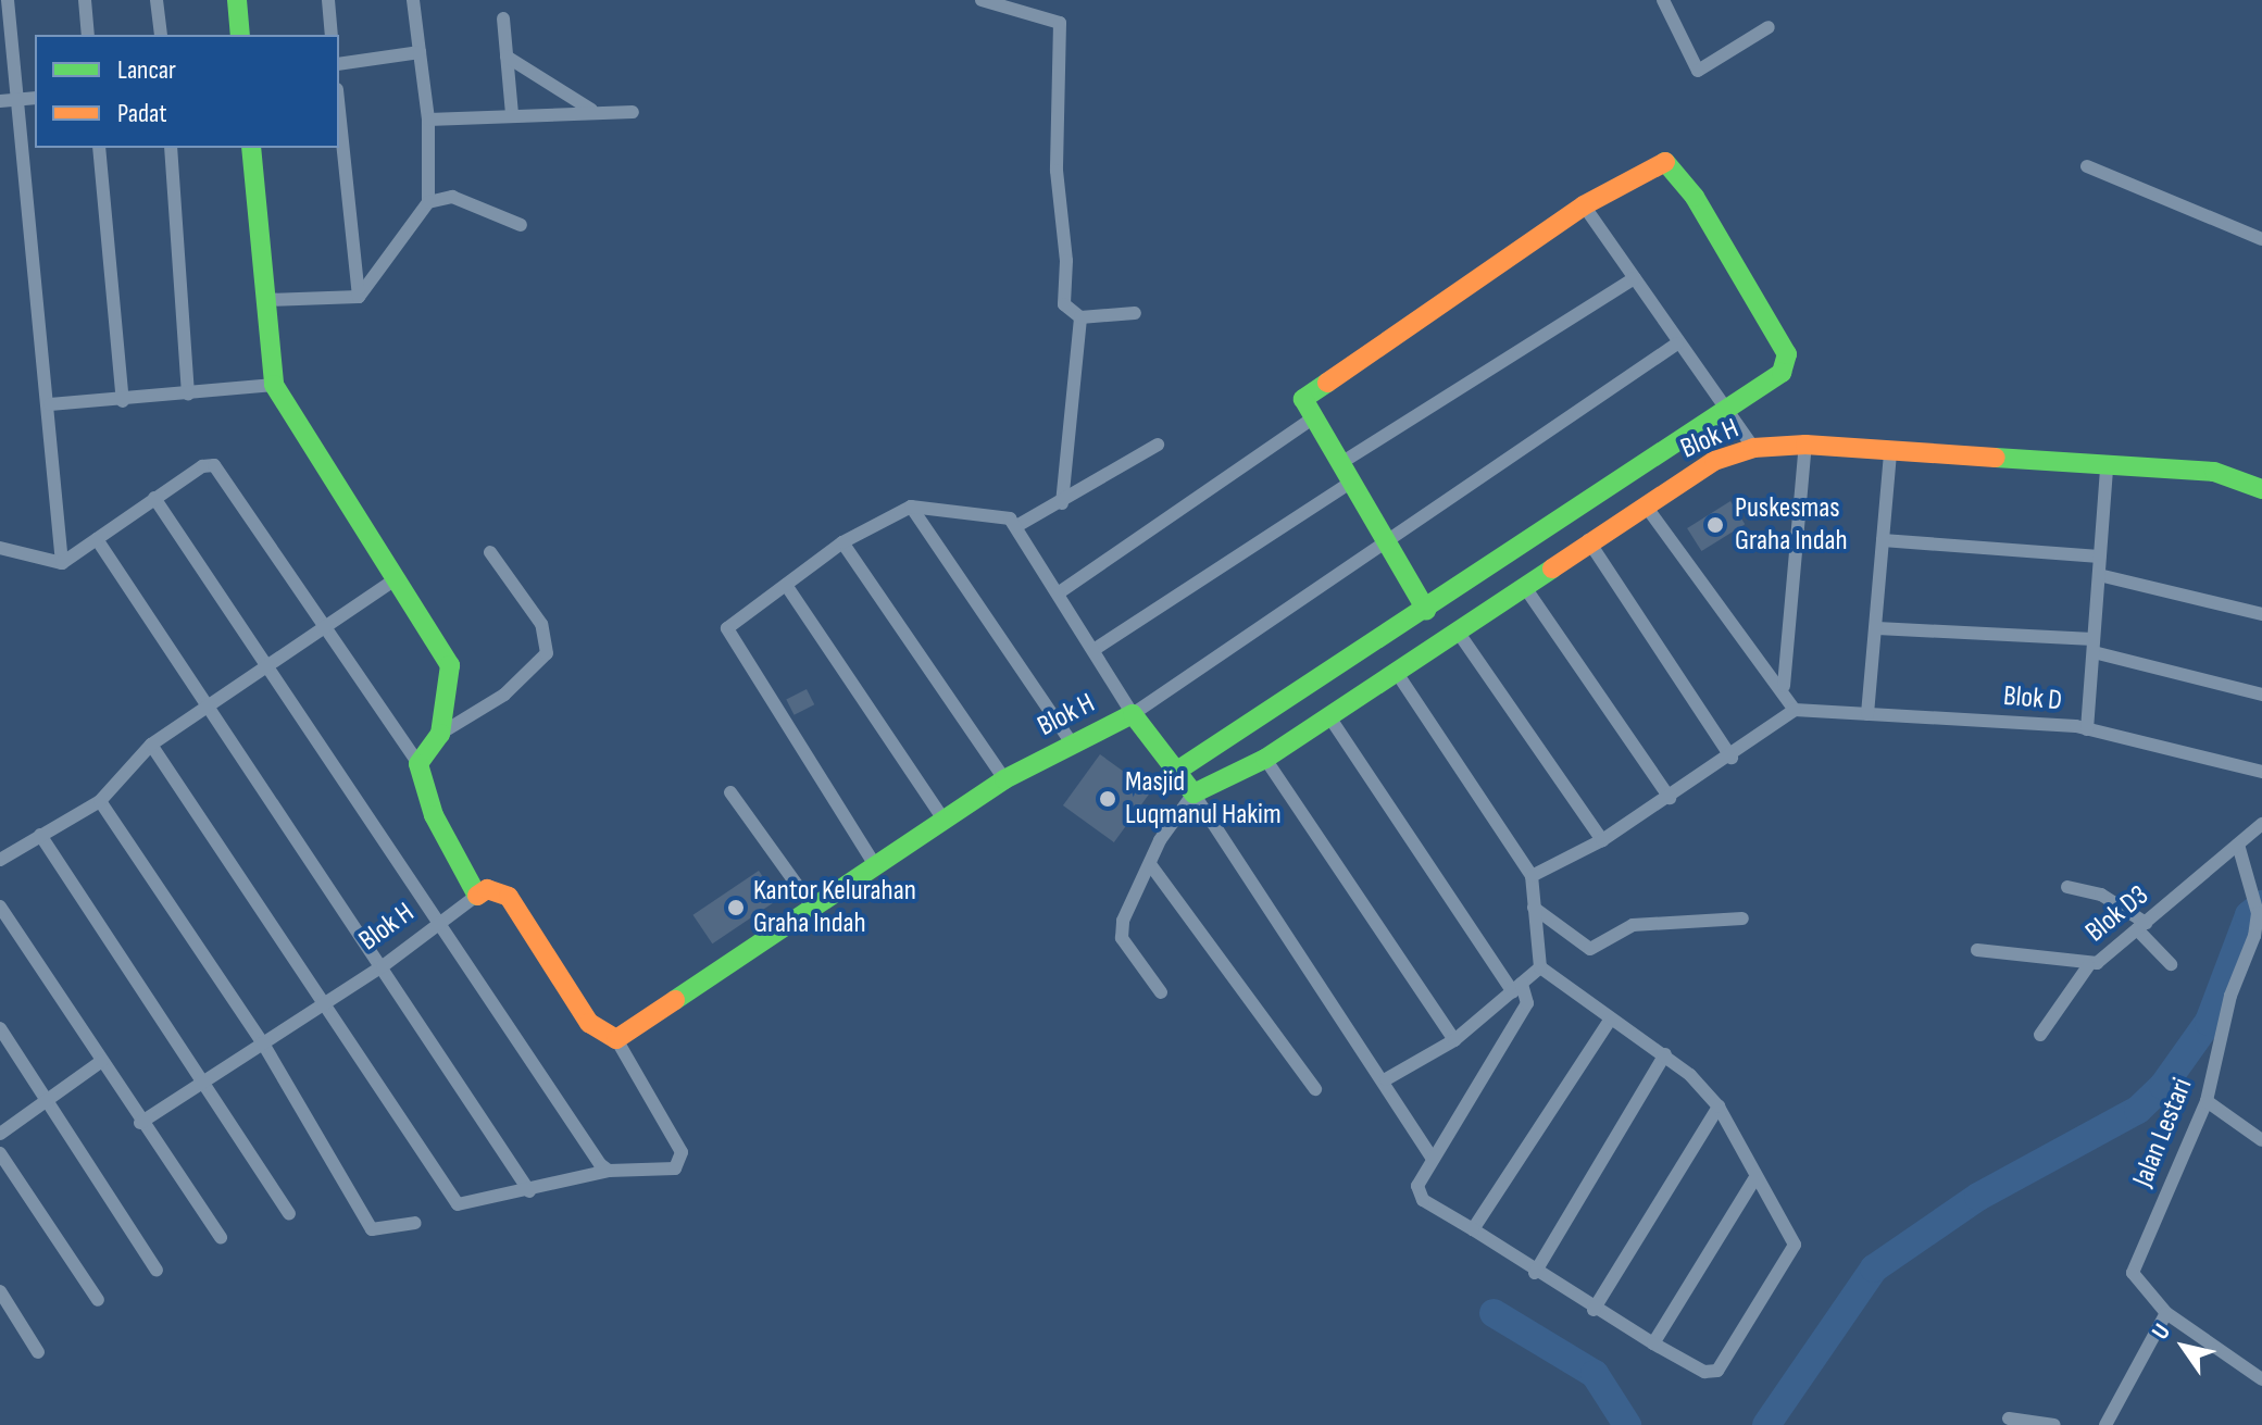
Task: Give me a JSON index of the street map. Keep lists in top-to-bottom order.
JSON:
{
  "streets": {
    "street": [
      "Blok H",
      "Blok D",
      "Blok D3",
      "Jalan Lestari"
    ]
  },
  "crossings": [
    ["Blok D3", "Jalan Lestari"]
  ],
  "places": ["Puskesmas Graha Indah", "Masjid Luqmanul Hakim", "Kantor Kelurahan Graha Indah"],
  "legend": ["Lancar", "Padat"],
  "north": "top left"
}
